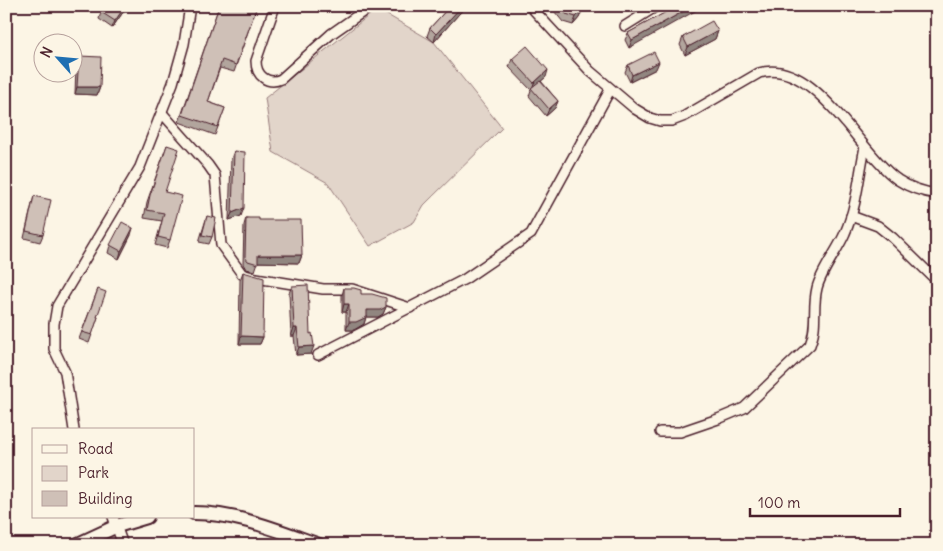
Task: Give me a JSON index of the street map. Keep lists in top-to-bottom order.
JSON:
{
  "legend": ["Road", "Park", "Building"],
  "scale_bar": "100 m",
  "north": "top left"
}
